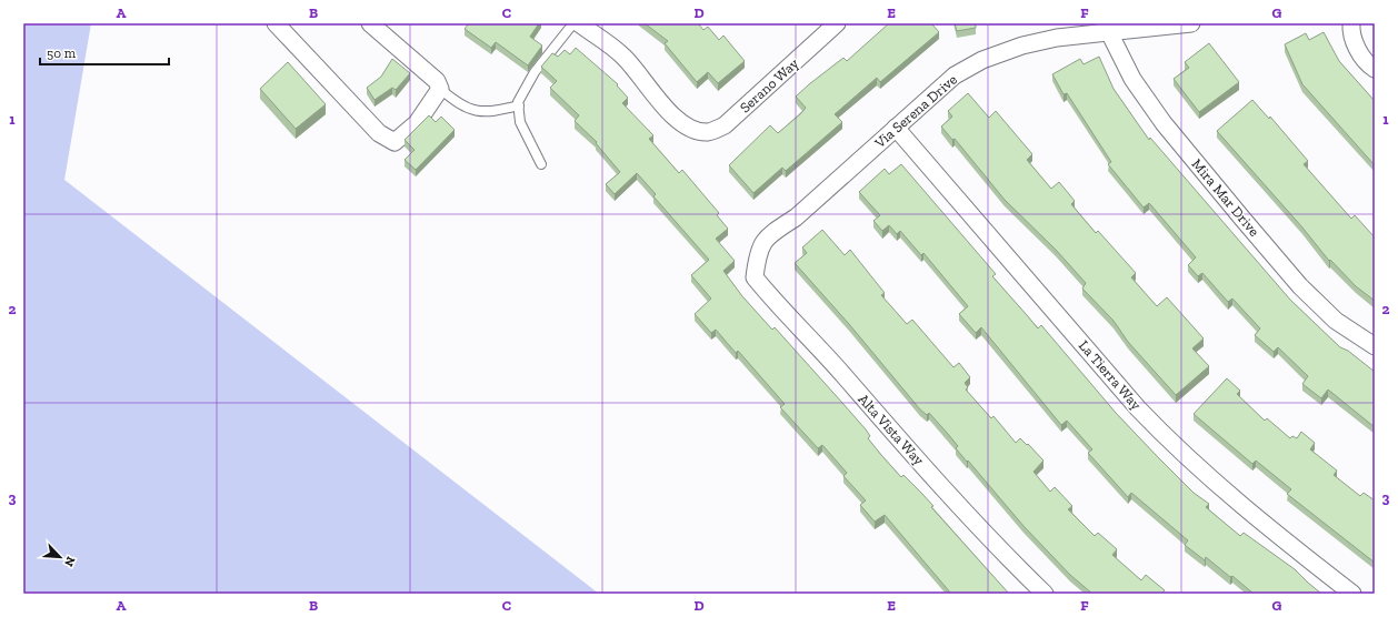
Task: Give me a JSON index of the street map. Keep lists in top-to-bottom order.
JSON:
{
  "streets": {
    "street": [
      "Serano Way",
      "Via Serena Drive",
      "Mira Mar Drive",
      "La Tierra Way",
      "Alta Vista Way"
    ]
  },
  "crossings": [
    ["Via Serena Drive", "Mira Mar Drive"],
    ["Via Serena Drive", "La Tierra Way"],
    ["Via Serena Drive", "Alta Vista Way"]
  ],
  "scale_bar": "50 m",
  "north": "bottom right",
  "grid": {
    "columns": [
      "A",
      "B",
      "C",
      "D",
      "E",
      "F",
      "G"
    ],
    "rows": ["1", "2", "3"]
  }
}
